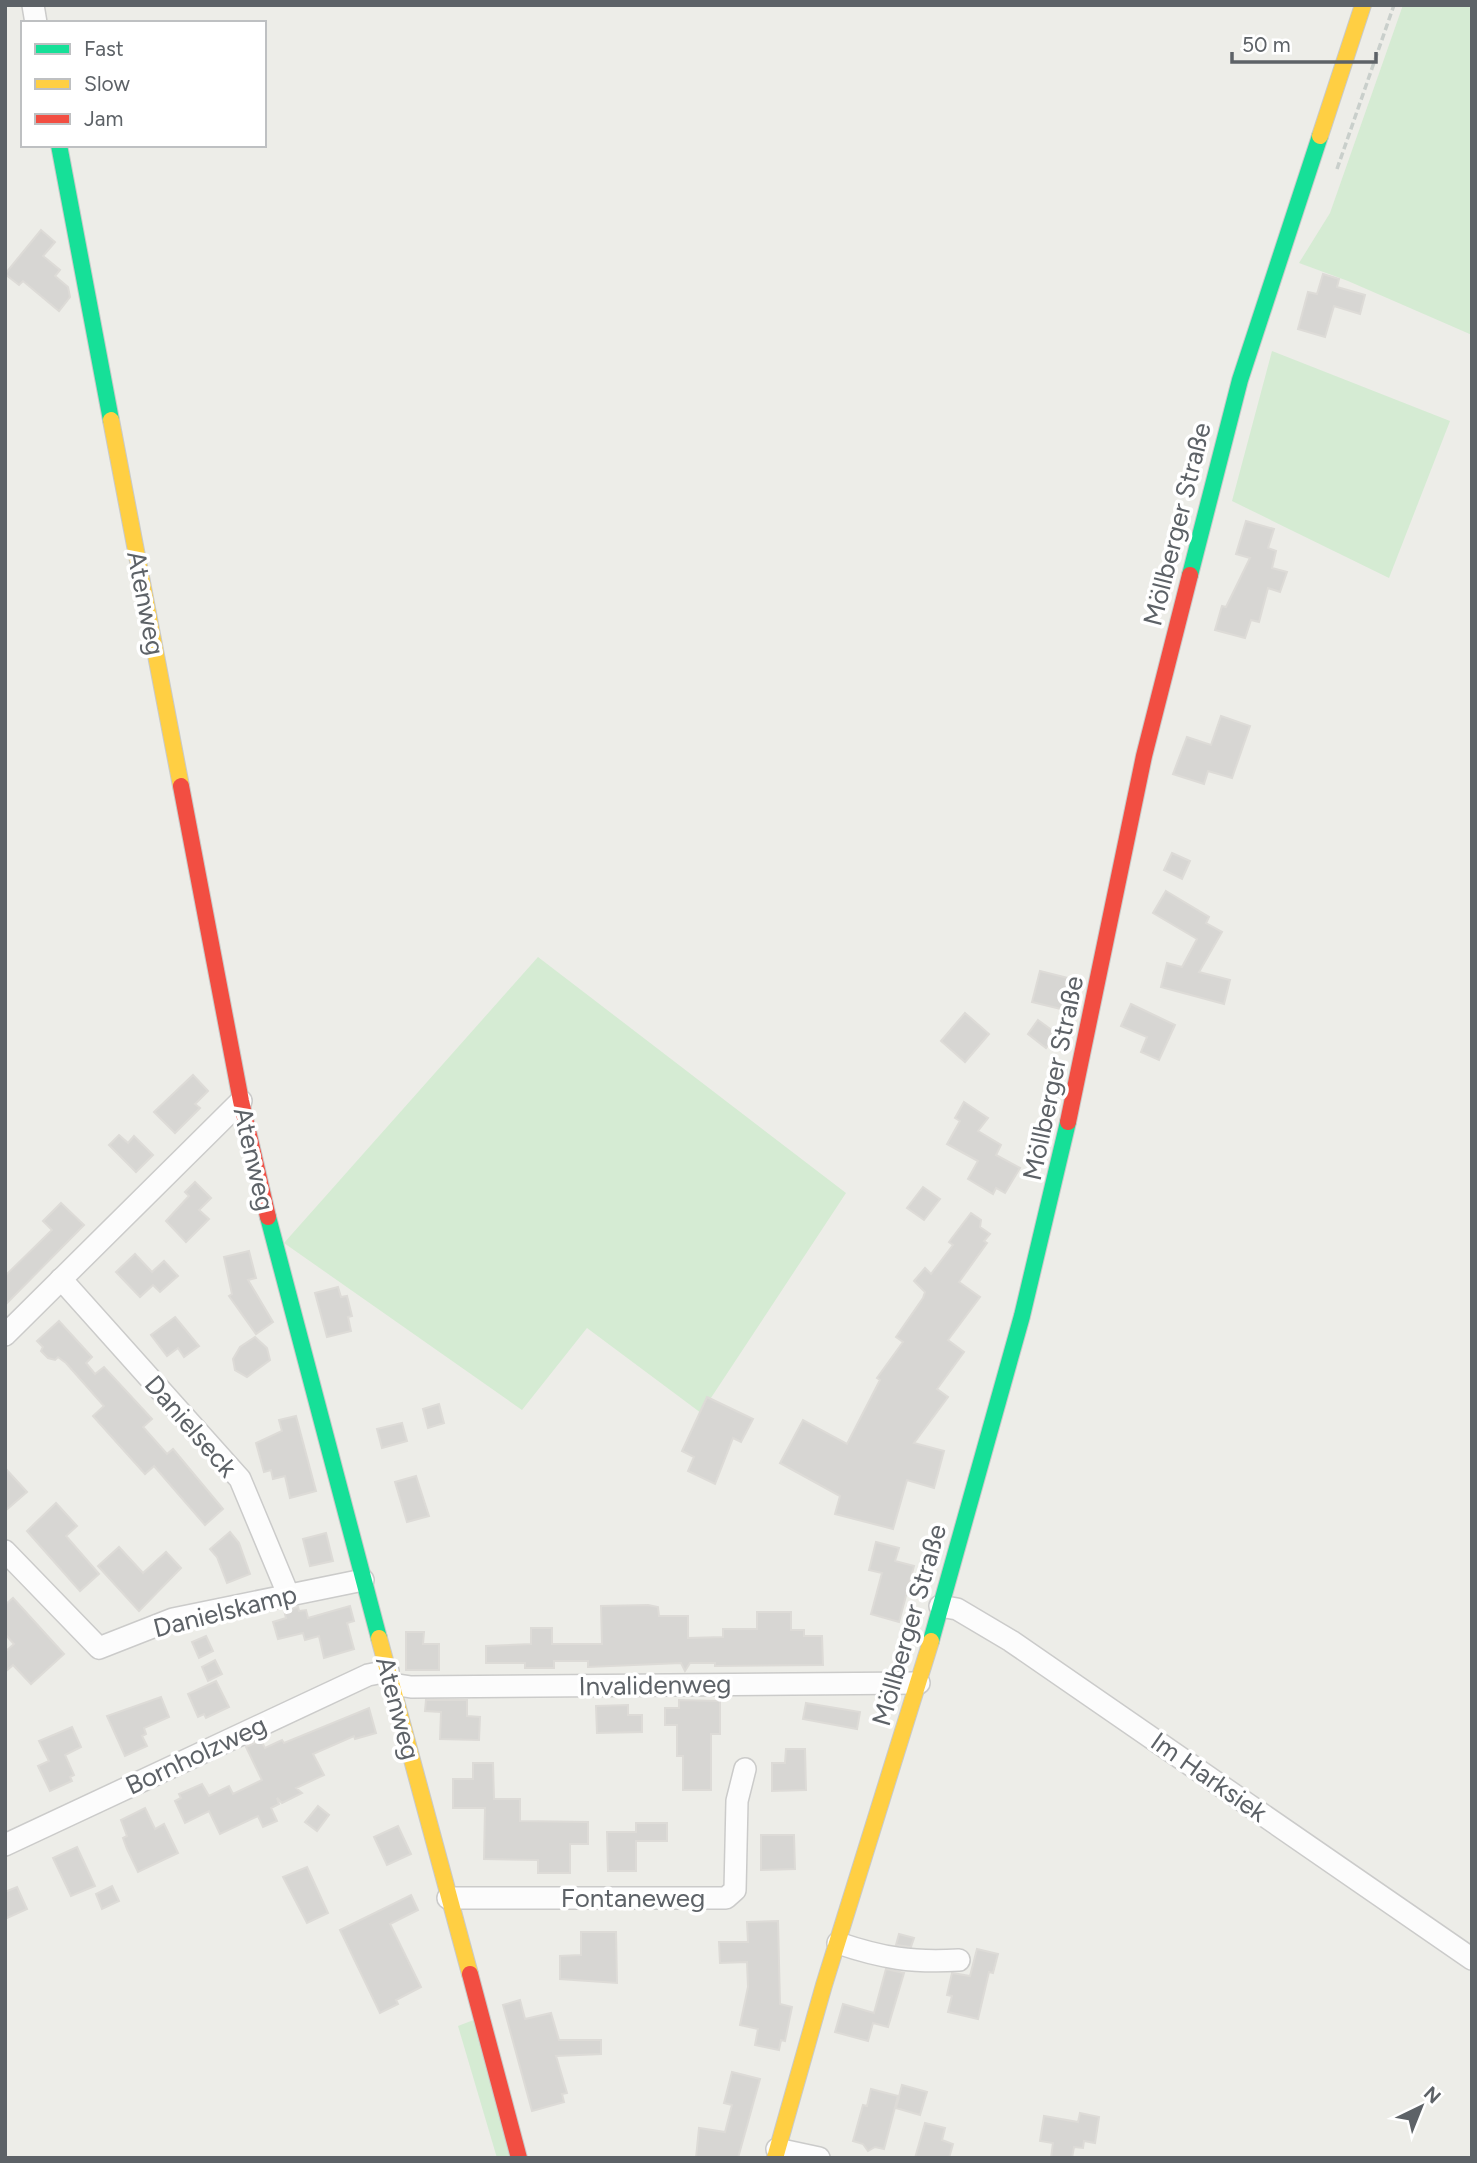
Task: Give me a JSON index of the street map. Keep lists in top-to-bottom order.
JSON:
{
  "streets": {
    "street": [
      "Möllberger Straße",
      "Atenweg",
      "Danielseck",
      "Danielskamp",
      "Invalidenweg",
      "Bornholzweg",
      "Im Harksiek",
      "Fontaneweg"
    ]
  },
  "crossings": [
    ["Möllberger Straße", "Invalidenweg"],
    ["Möllberger Straße", "Im Harksiek"],
    ["Atenweg", "Danielskamp"],
    ["Atenweg", "Invalidenweg"],
    ["Atenweg", "Bornholzweg"],
    ["Atenweg", "Fontaneweg"],
    ["Danielseck", "Danielskamp"],
    ["Invalidenweg", "Bornholzweg"]
  ],
  "legend": ["Fast", "Slow", "Jam"],
  "scale_bar": "50 m",
  "north": "top right"
}
